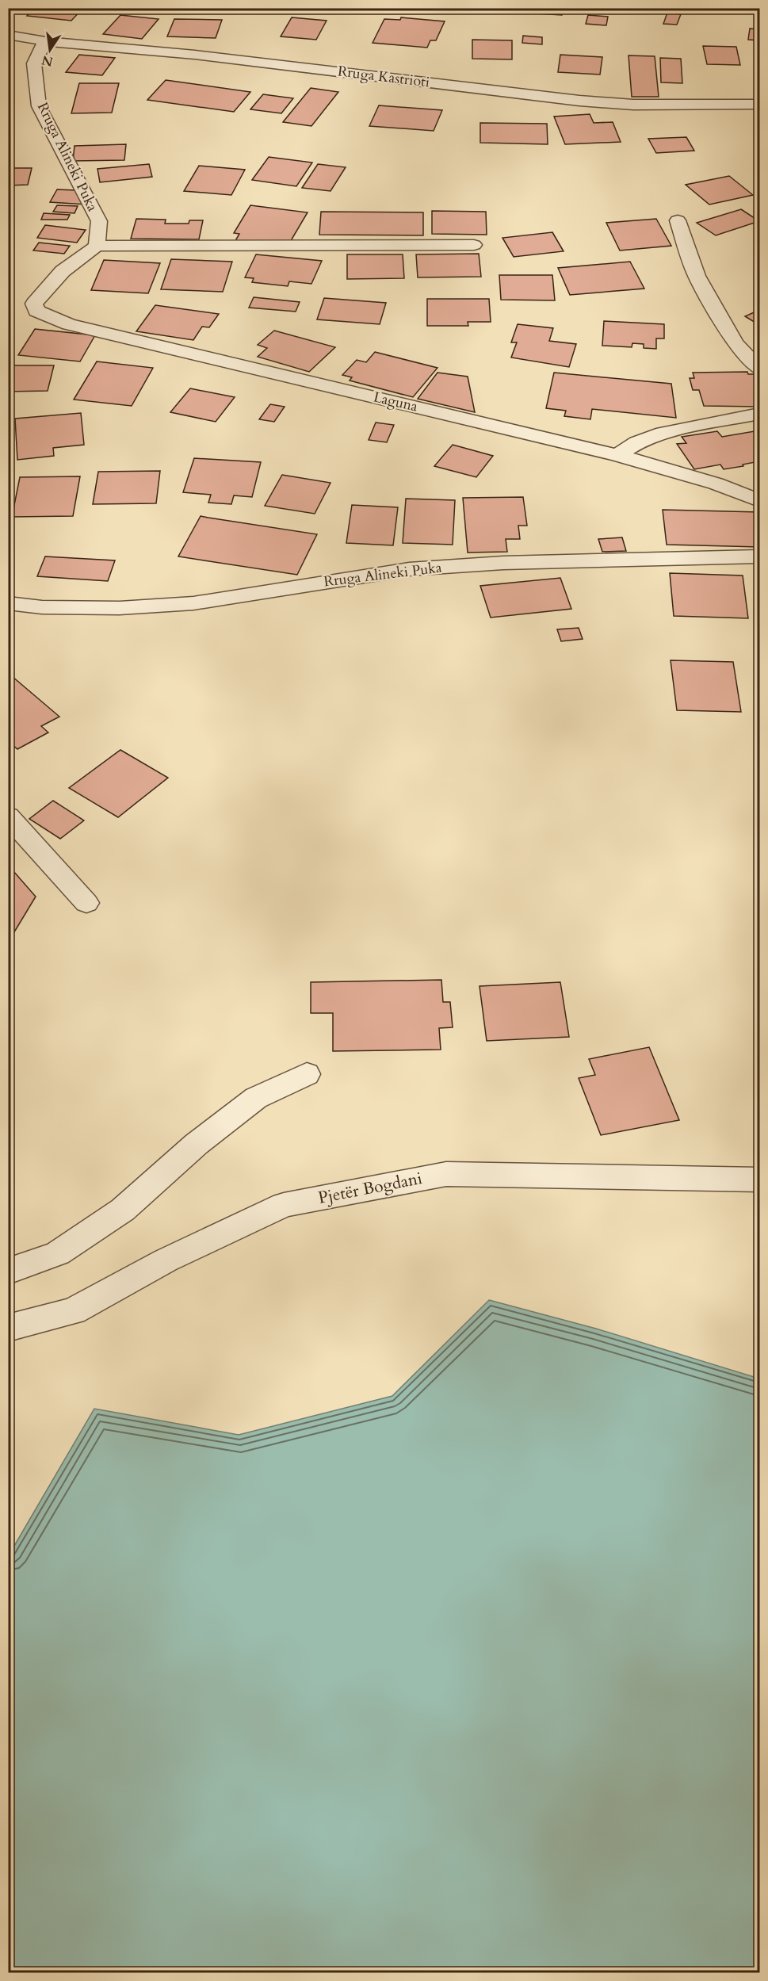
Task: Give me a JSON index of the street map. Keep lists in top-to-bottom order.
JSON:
{
  "streets": {
    "street": [
      "Rruga Kastrioti",
      "Rruga Alineki Puka",
      "Laguna",
      "Pjetër Bogdani"
    ]
  },
  "crossings": [
    ["Rruga Kastrioti", "Rruga Alineki Puka"],
    ["Rruga Alineki Puka", "Laguna"]
  ],
  "north": "bottom"
}
